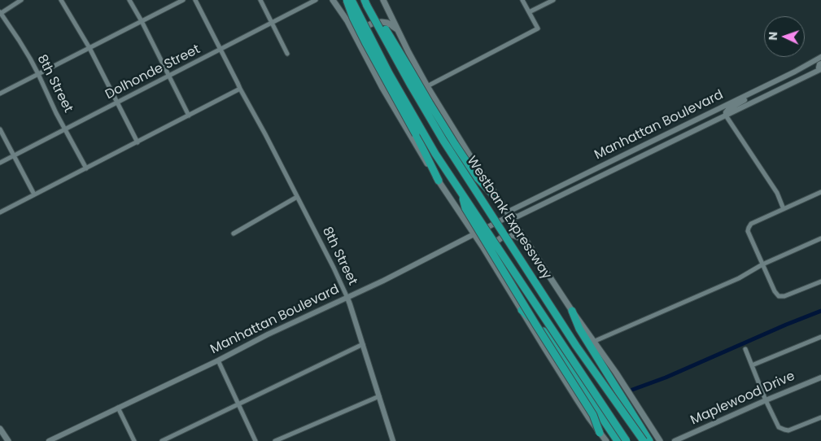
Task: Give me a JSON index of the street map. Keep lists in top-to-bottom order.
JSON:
{
  "streets": {
    "highway": ["Westbank Expressway"],
    "street": [
      "Dolhonde Street",
      "8th Street",
      "Manhattan Boulevard",
      "Maplewood Drive"
    ]
  },
  "crossings": [
    ["Dolhonde Street", "8th Street"],
    ["8th Street", "Manhattan Boulevard"],
    ["Manhattan Boulevard", "Westbank Expressway"]
  ],
  "north": "left"
}
